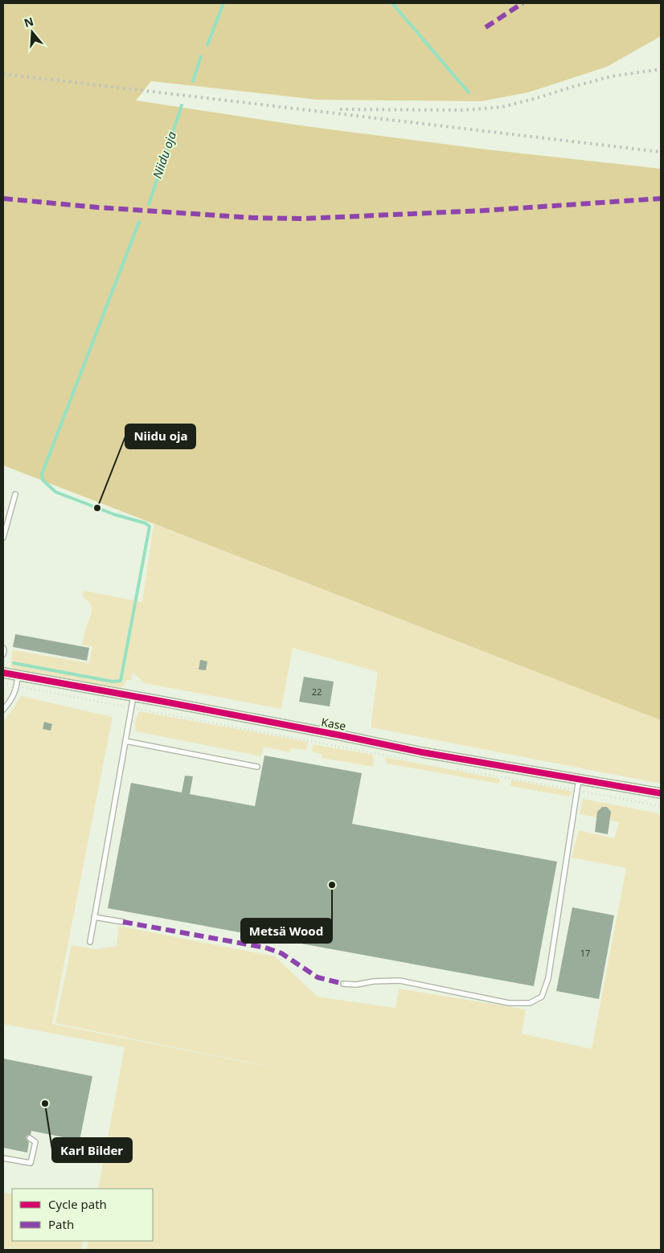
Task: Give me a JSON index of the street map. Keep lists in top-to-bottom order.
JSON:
{
  "streets": {
    "street": ["Kase"]
  },
  "water": ["Niidu oja"],
  "places": ["Niidu oja", "Metsä Wood", "Karl Bilder"],
  "house_numbers": ["22", "17"],
  "legend": ["Cycle path", "Path"],
  "north": "top"
}
